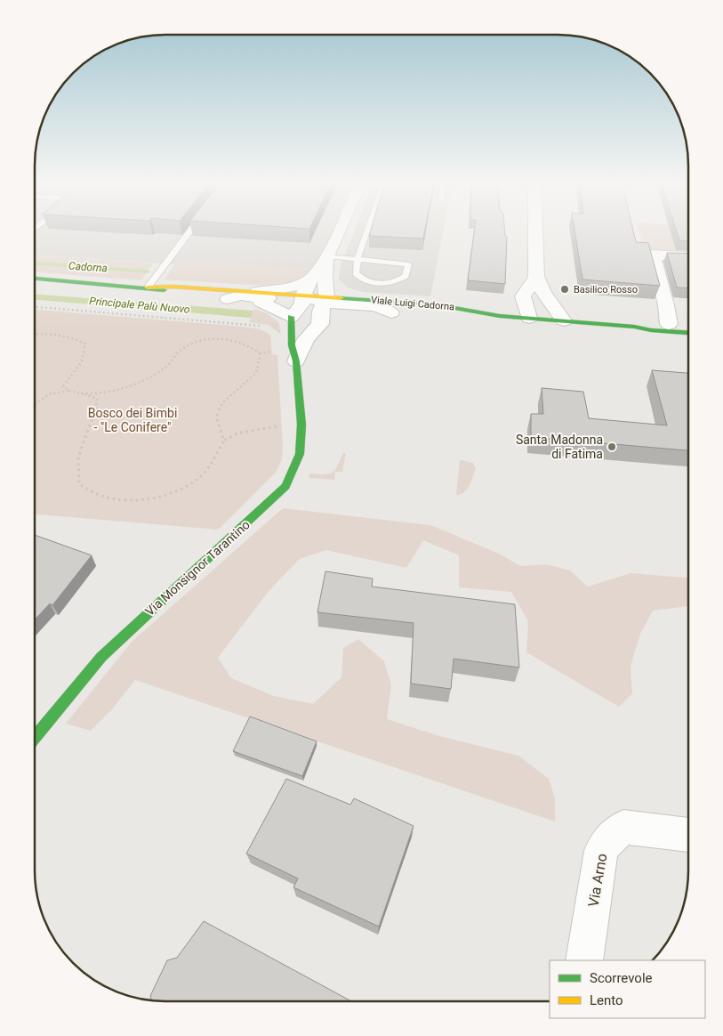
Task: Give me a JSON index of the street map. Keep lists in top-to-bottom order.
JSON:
{
  "streets": {
    "main road": ["Viale Luigi Cadorna", "Via Monsignor Tarantino"],
    "street": ["Via Arno"]
  },
  "water": ["Cadorna", "Principale Palù Nuovo"],
  "parks": ["Bosco dei Bimbi - \"Le Conifere\""],
  "places": ["Basilico Rosso", "Santa Madonna di Fatima"],
  "legend": ["Scorrevole", "Lento"]
}
